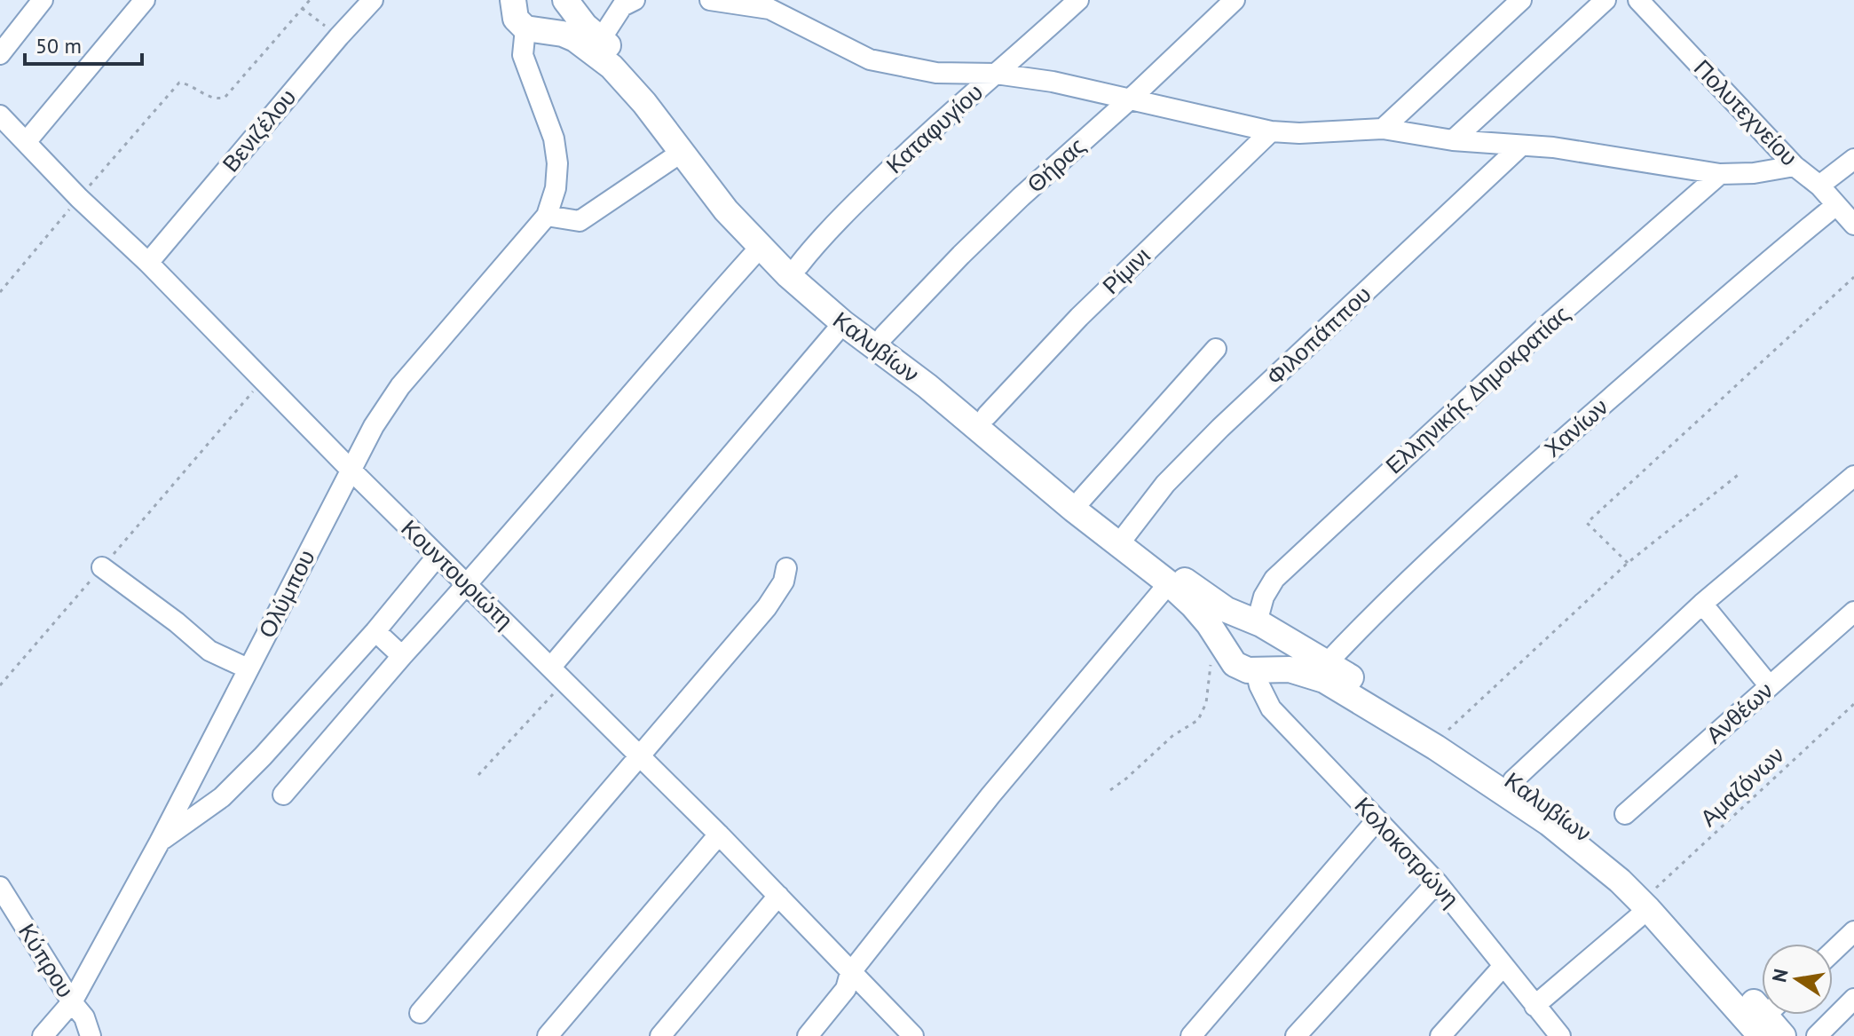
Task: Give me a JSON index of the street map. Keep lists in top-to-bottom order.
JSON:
{
  "streets": {
    "main road": ["Καλυβίων"],
    "street": [
      "Πολυτεχνείου",
      "Καταφυγίου",
      "Βενιζέλου",
      "Θήρας",
      "Ρίμινι",
      "Φιλοπάππου",
      "Ελληνικής Δημοκρατίας",
      "Χανίων",
      "Κουντουριώτη",
      "Ολύμπου",
      "Ανθέων",
      "Κολοκοτρώνη",
      "Κύπρου"
    ],
    "path": ["Αμαζόνων"]
  },
  "crossings": [
    ["Πολυτεχνείου", "Χανίων"],
    ["Καταφυγίου", "Καλυβίων"],
    ["Βενιζέλου", "Κουντουριώτη"],
    ["Θήρας", "Καλυβίων"],
    ["Ρίμινι", "Καλυβίων"],
    ["Φιλοπάππου", "Καλυβίων"],
    ["Καλυβίων", "Ελληνικής Δημοκρατίας"],
    ["Καλυβίων", "Χανίων"],
    ["Καλυβίων", "Αμαζόνων"],
    ["Καλυβίων", "Κολοκοτρώνη"],
    ["Ελληνικής Δημοκρατίας", "Κολοκοτρώνη"],
    ["Κουντουριώτη", "Ολύμπου"],
    ["Ολύμπου", "Κύπρου"]
  ],
  "scale_bar": "50 m",
  "north": "left"
}
